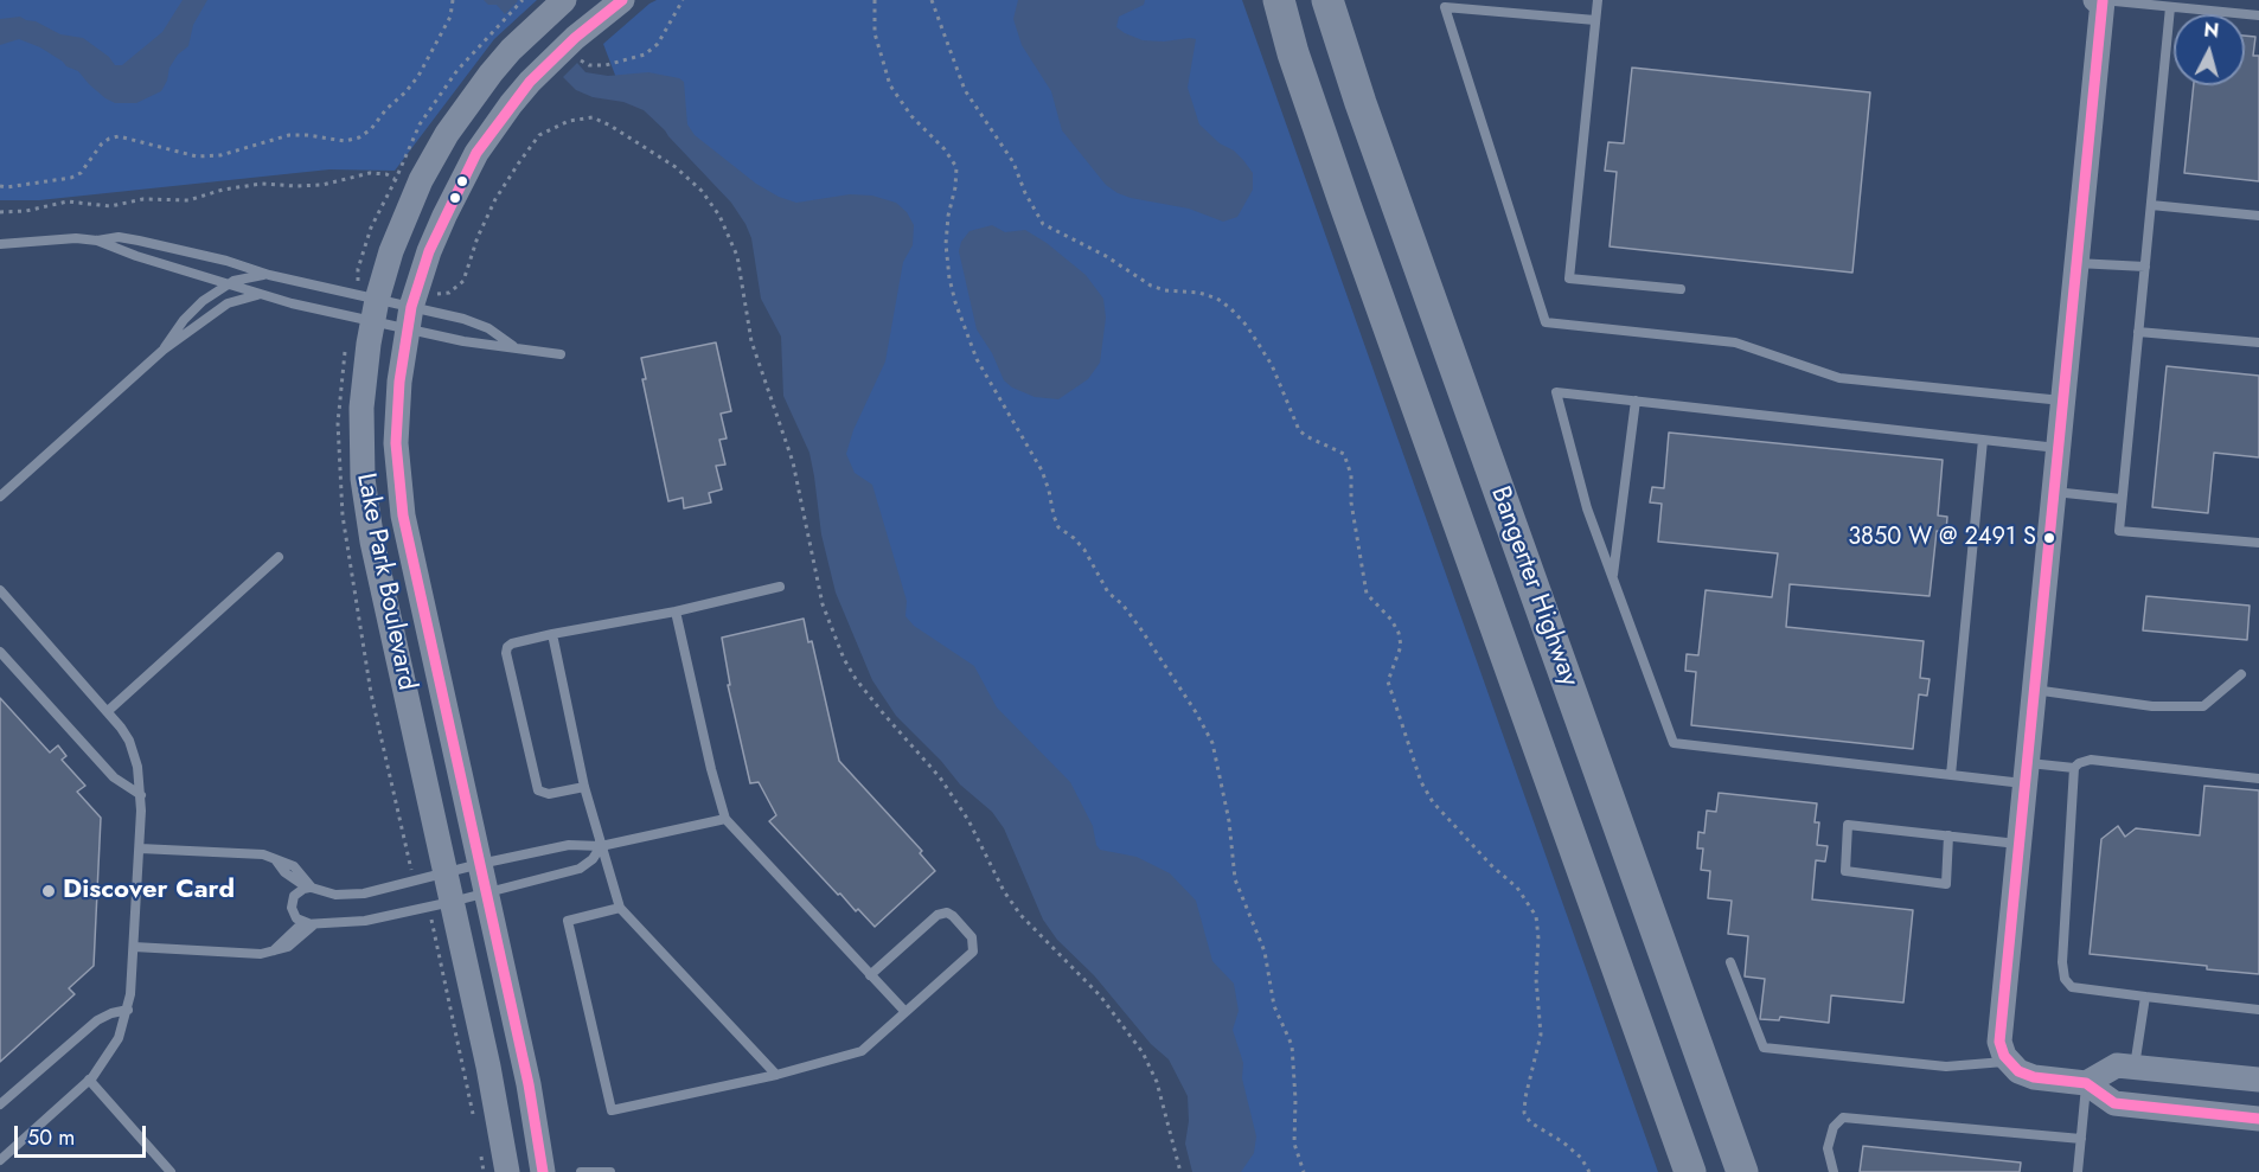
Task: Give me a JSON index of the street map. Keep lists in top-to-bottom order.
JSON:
{
  "streets": {
    "highway": ["Bangerter Highway"],
    "street": ["Lake Park Boulevard"]
  },
  "places": ["3850 W @ 2491 S", "Discover Card"],
  "scale_bar": "50 m",
  "north": "top"
}
